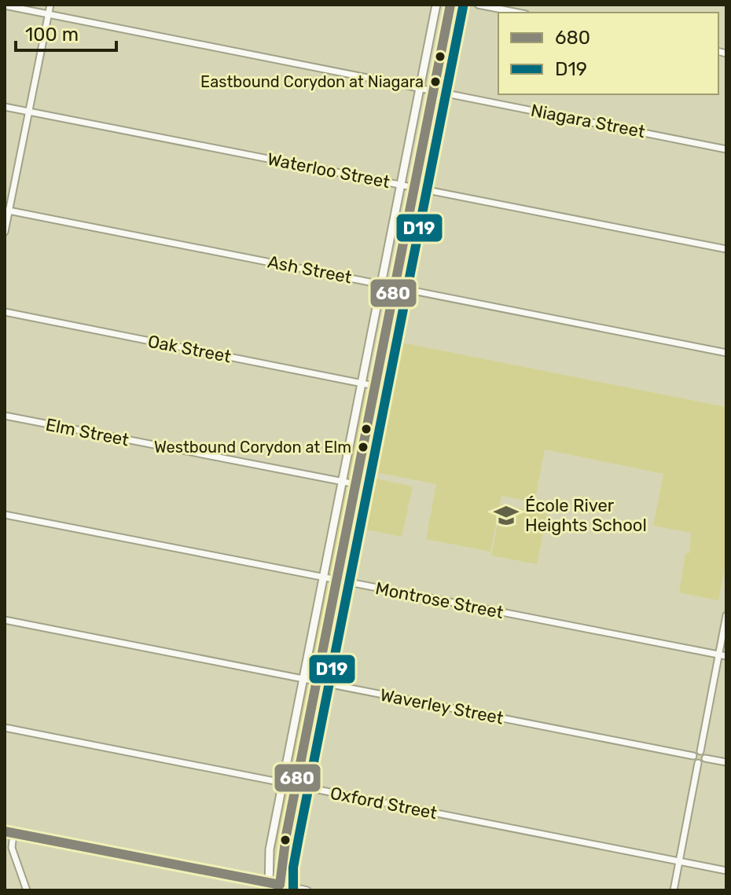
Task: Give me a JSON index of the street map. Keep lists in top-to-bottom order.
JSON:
{
  "streets": {
    "street": [
      "Niagara Street",
      "Waterloo Street",
      "Ash Street",
      "Oak Street",
      "Elm Street",
      "Montrose Street",
      "Waverley Street",
      "Oxford Street"
    ]
  },
  "places": {
    "other": ["Eastbound Corydon at Niagara", "Westbound Corydon at Elm"],
    "school or university": ["École River Heights School"]
  },
  "lines": ["transit line 680", "transit line D19"],
  "legend": ["680", "D19"],
  "scale_bar": "100 m"
}
